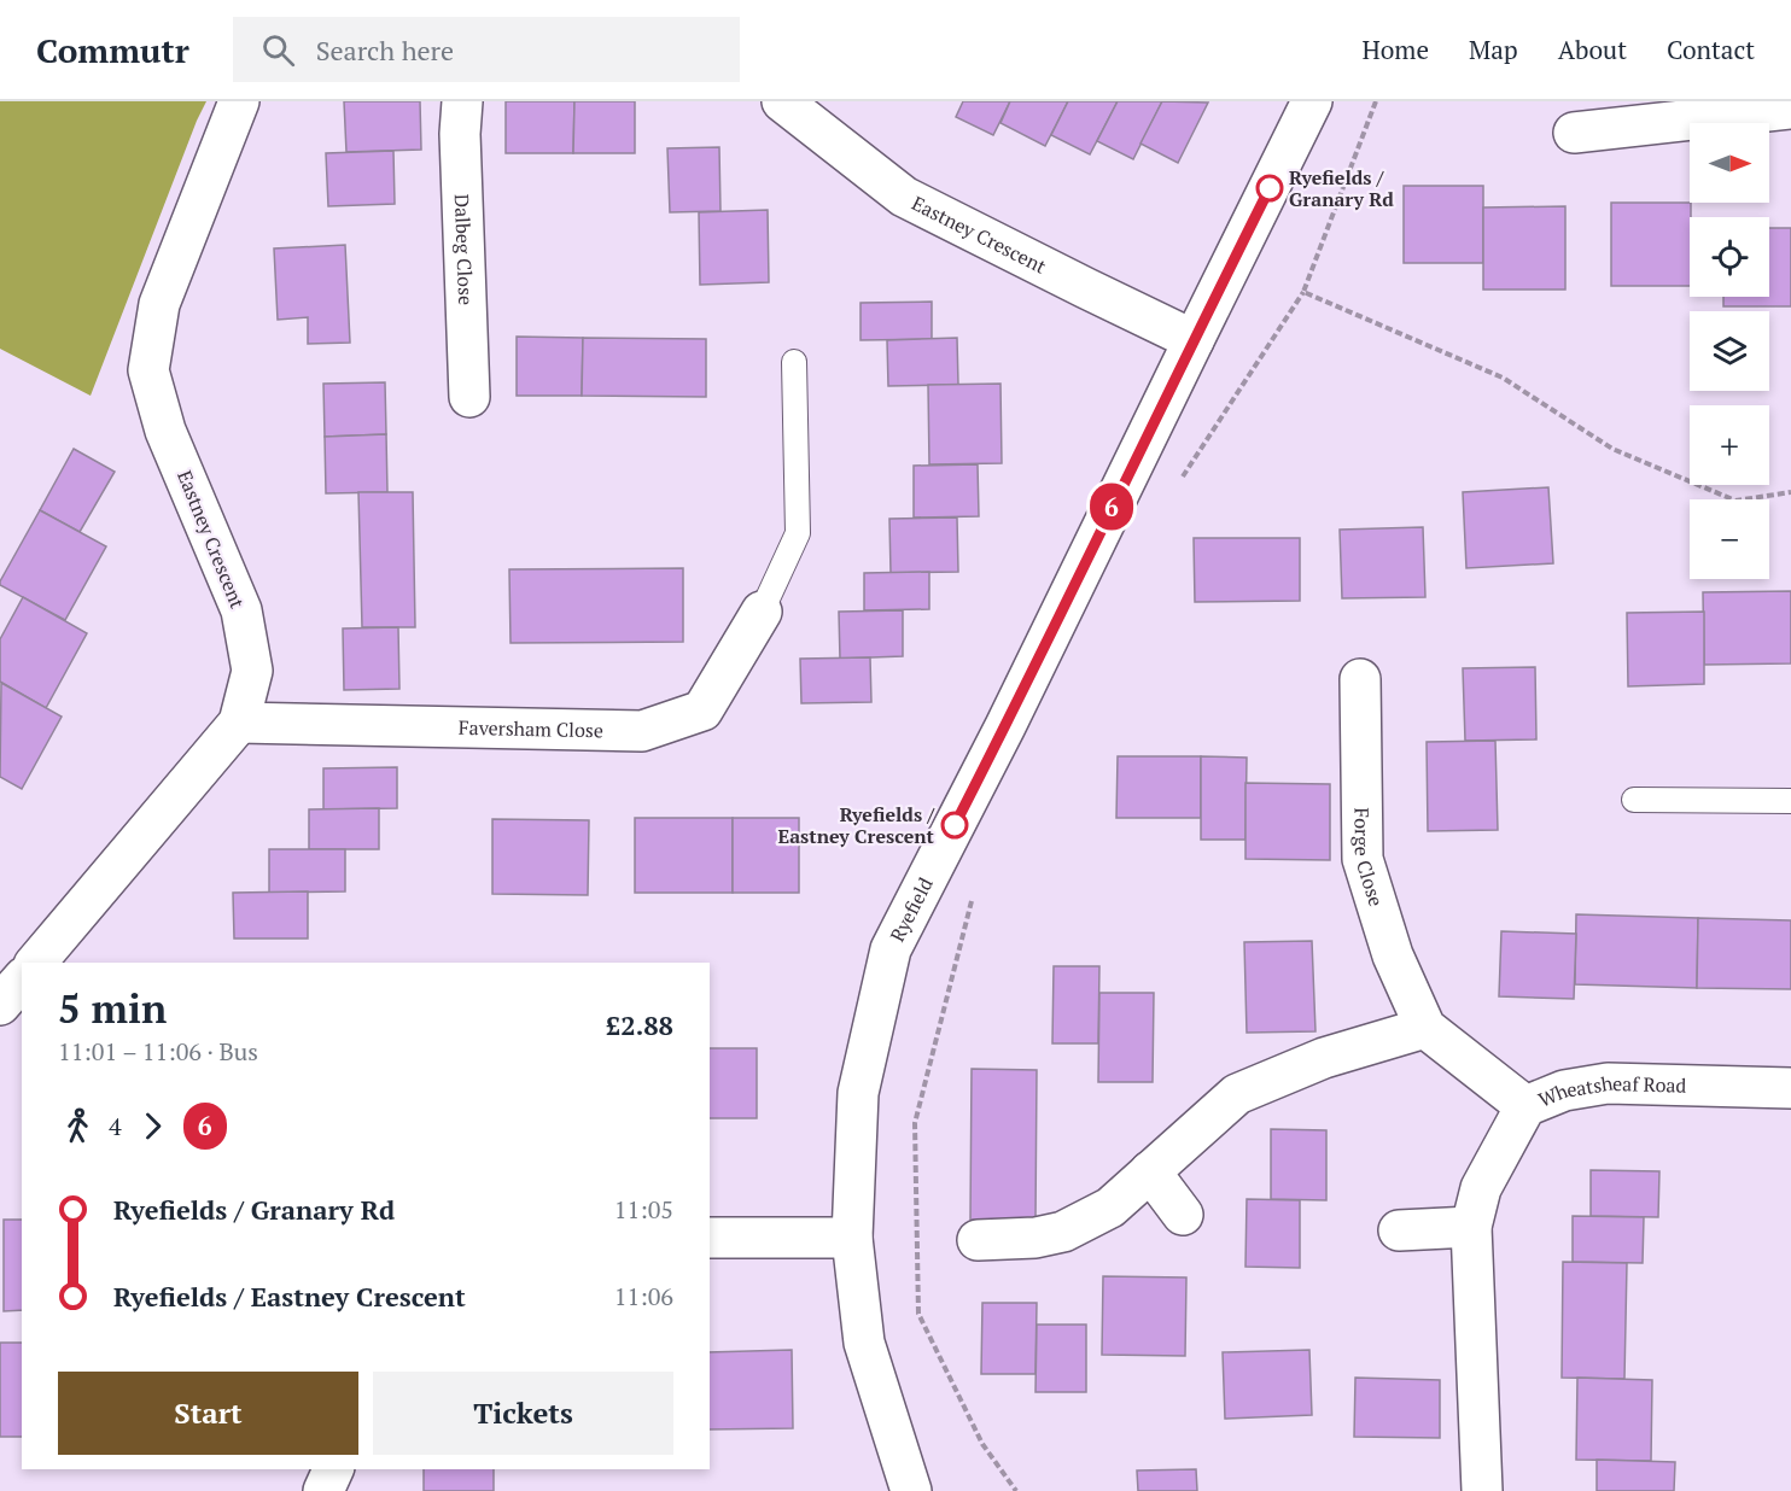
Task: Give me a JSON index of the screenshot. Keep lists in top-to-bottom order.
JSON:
{
  "streets": {
    "street": [
      "Eastney Crescent",
      "Dalbeg Close",
      "Faversham Close",
      "Forge Close",
      "Ryefield",
      "Wheatsheaf Road"
    ]
  },
  "crossings": [
    ["Eastney Crescent", "Faversham Close"],
    ["Eastney Crescent", "Ryefield"],
    ["Forge Close", "Wheatsheaf Road"]
  ],
  "places": ["Ryefields / Granary Rd", "Ryefields / Eastney Crescent"],
  "lines": ["bus line 6"],
  "north": "right",
  "page": {
    "header": "Commutr",
    "search": "Search here",
    "nav": [
      "Home",
      "Map",
      "About",
      "Contact"
    ],
    "on_map": "6",
    "map_buttons": ["+", "−"],
    "heading": ["5 min", "11:01 – 11:06 · Bus", "£2.88"],
    "legs": ["4", "6"],
    "list": [
      {
        "name": "Ryefields / Granary Rd",
        "value": "11:05"
      },
      {
        "name": "Ryefields / Eastney Crescent",
        "value": "11:06"
      }
    ],
    "buttons": ["Start", "Tickets"]
  }
}
